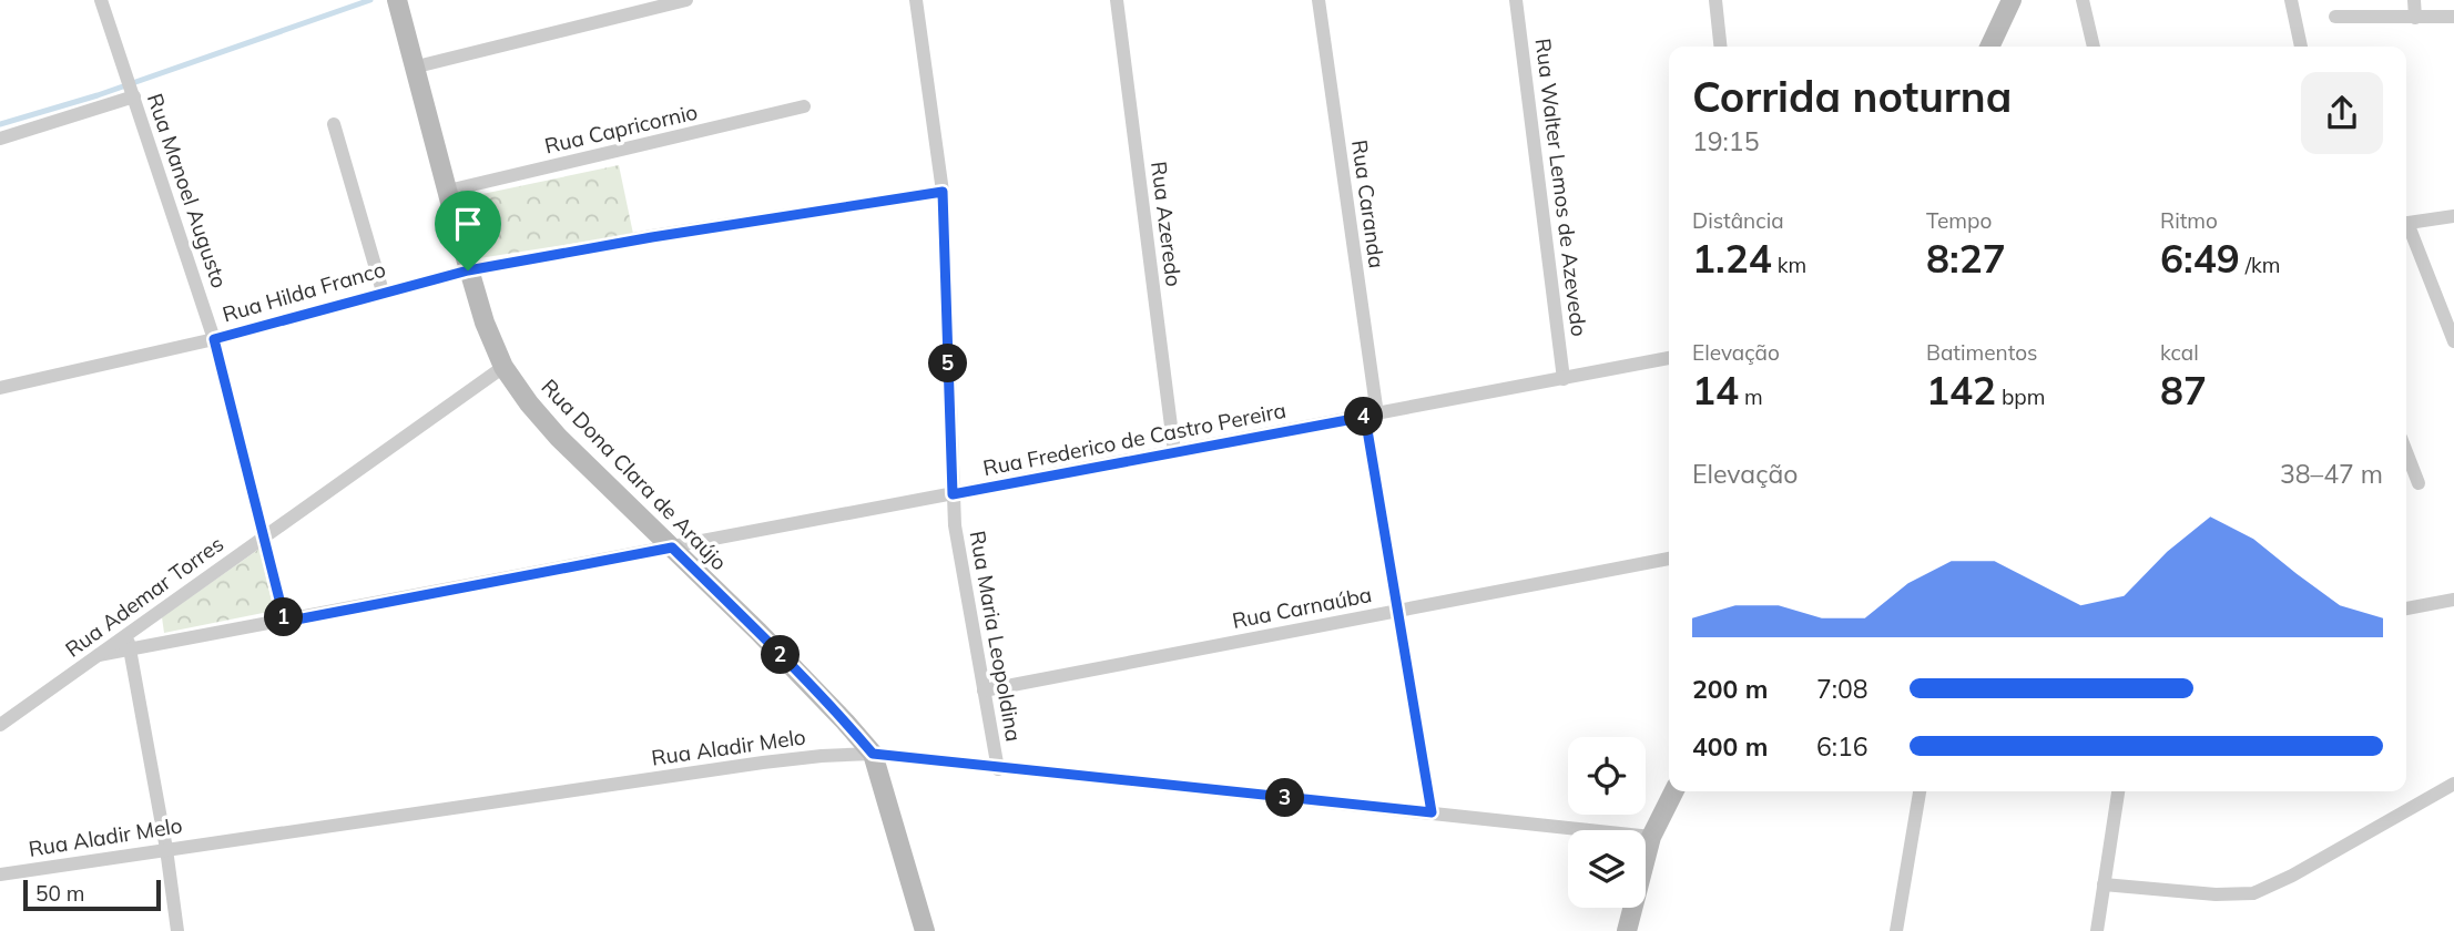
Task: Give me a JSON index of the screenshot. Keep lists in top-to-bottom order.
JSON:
{
  "streets": {
    "main road": ["Rua Dona Clara de Araújo"],
    "street": [
      "Rua Capricornio",
      "Rua Walter Lemos de Azevedo",
      "Rua Manoel Augusto",
      "Rua Caranda",
      "Rua Azeredo",
      "Rua Hilda Franco",
      "Rua Frederico de Castro Pereira",
      "Rua Ademar Torres",
      "Rua Carnaúba",
      "Rua Maria Leopoldina",
      "Rua Aladir Melo"
    ]
  },
  "crossings": [
    ["Rua Capricornio", "Rua Dona Clara de Araújo"],
    ["Rua Walter Lemos de Azevedo", "Rua Frederico de Castro Pereira"],
    ["Rua Manoel Augusto", "Rua Hilda Franco"],
    ["Rua Manoel Augusto", "Rua Frederico de Castro Pereira"],
    ["Rua Manoel Augusto", "Rua Ademar Torres"],
    ["Rua Caranda", "Rua Frederico de Castro Pereira"],
    ["Rua Caranda", "Rua Carnaúba"],
    ["Rua Caranda", "Rua Aladir Melo"],
    ["Rua Azeredo", "Rua Frederico de Castro Pereira"],
    ["Rua Hilda Franco", "Rua Dona Clara de Araújo"],
    ["Rua Hilda Franco", "Rua Maria Leopoldina"],
    ["Rua Frederico de Castro Pereira", "Rua Dona Clara de Araújo"],
    ["Rua Frederico de Castro Pereira", "Rua Ademar Torres"],
    ["Rua Frederico de Castro Pereira", "Rua Maria Leopoldina"],
    ["Rua Dona Clara de Araújo", "Rua Ademar Torres"],
    ["Rua Dona Clara de Araújo", "Rua Aladir Melo"],
    ["Rua Carnaúba", "Rua Maria Leopoldina"],
    ["Rua Maria Leopoldina", "Rua Aladir Melo"]
  ],
  "scale_bar": "50 m",
  "page": {
    "heading": ["Corrida noturna", "19:15"],
    "stats": [
      ["Distância", "1.24 km"],
      ["Tempo", "8:27"],
      ["Ritmo", "6:49 /km"],
      ["Elevação", "14 m"],
      ["Batimentos", "142 bpm"],
      ["kcal", "87"]
    ],
    "pins": [
      "5",
      "4",
      "1",
      "2",
      "3"
    ],
    "chart": ["Elevação", "38–47 m"],
    "list": [
      {
        "name": "200 m",
        "note": "7:08"
      },
      {
        "name": "400 m",
        "note": "6:16"
      }
    ],
    "scale": "50 m"
  }
}
